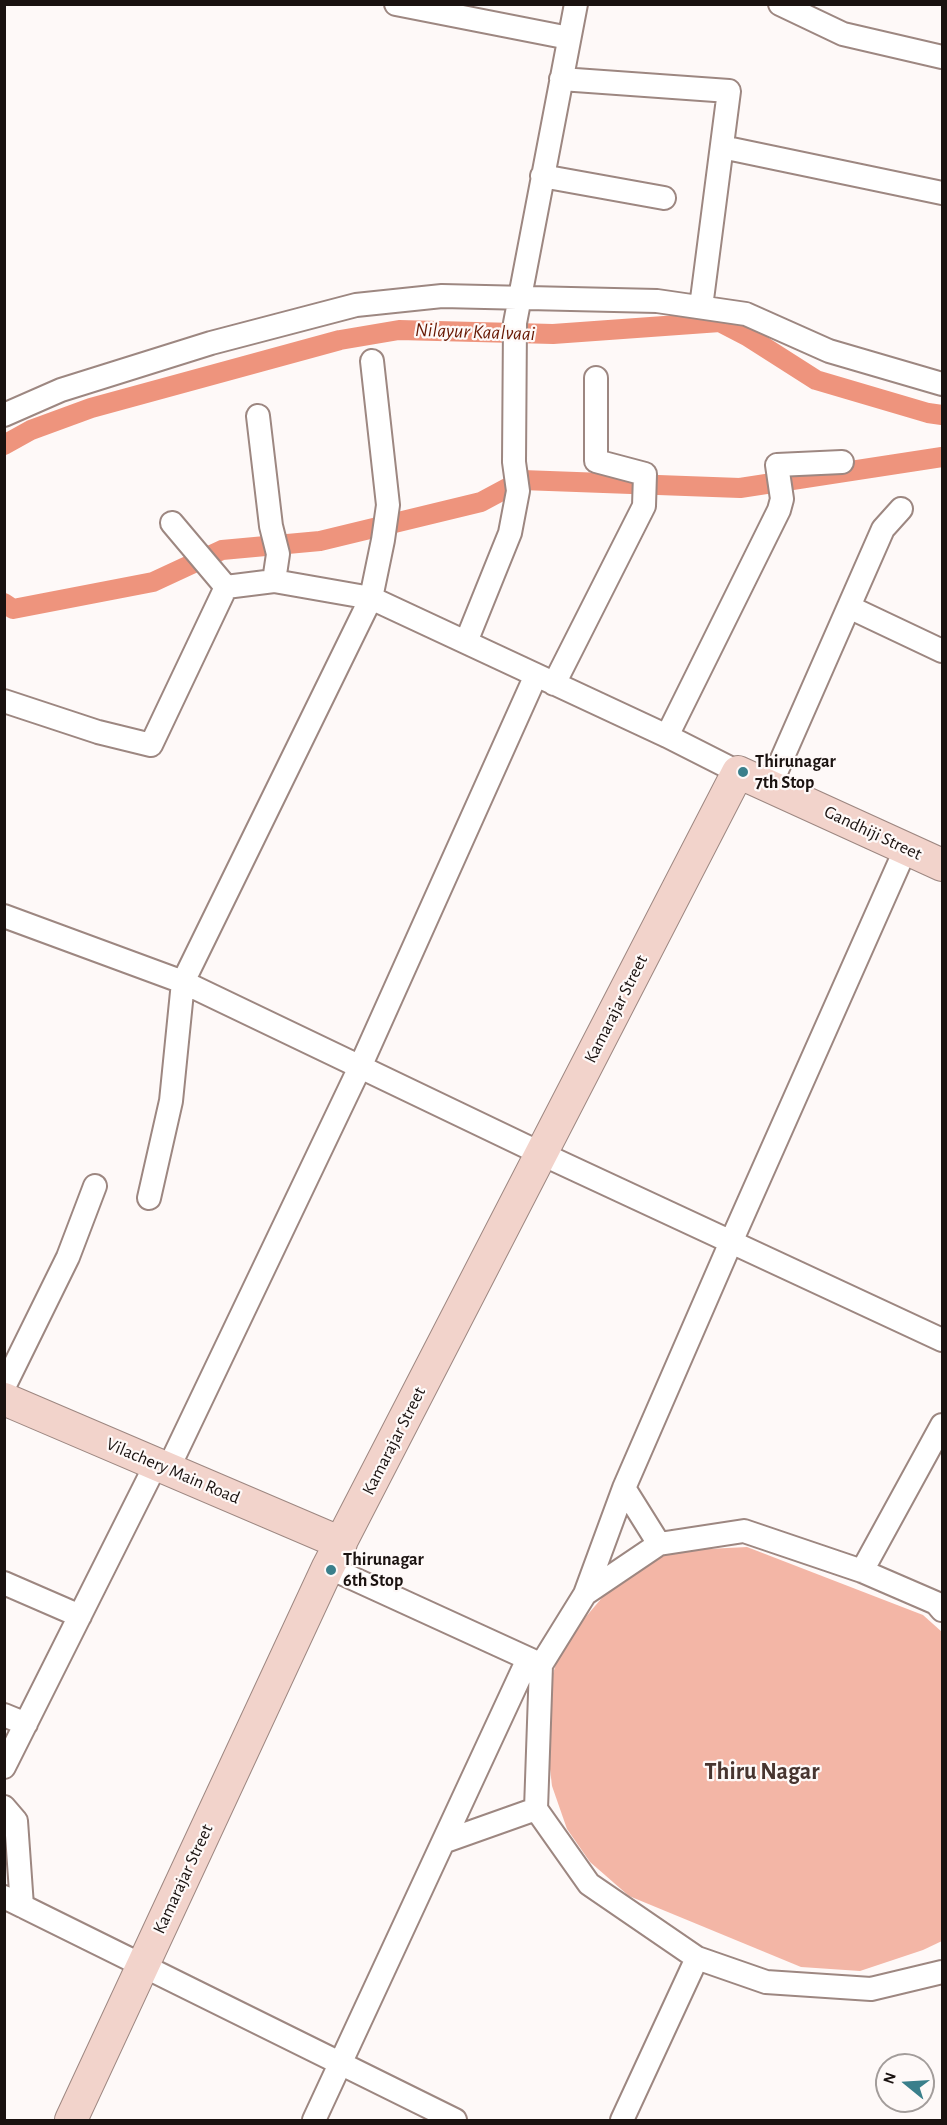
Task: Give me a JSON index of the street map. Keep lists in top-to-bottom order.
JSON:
{
  "streets": {
    "main road": ["Gandhiji Street", "Kamarajar Street", "Vilachery Main Road"]
  },
  "crossings": [
    ["Gandhiji Street", "Kamarajar Street"],
    ["Kamarajar Street", "Vilachery Main Road"]
  ],
  "districts": ["Thiru Nagar"],
  "water": ["Nilayur Kaalvaai"],
  "places": ["Thirunagar 7th Stop", "Thirunagar 6th Stop"],
  "north": "left"
}
